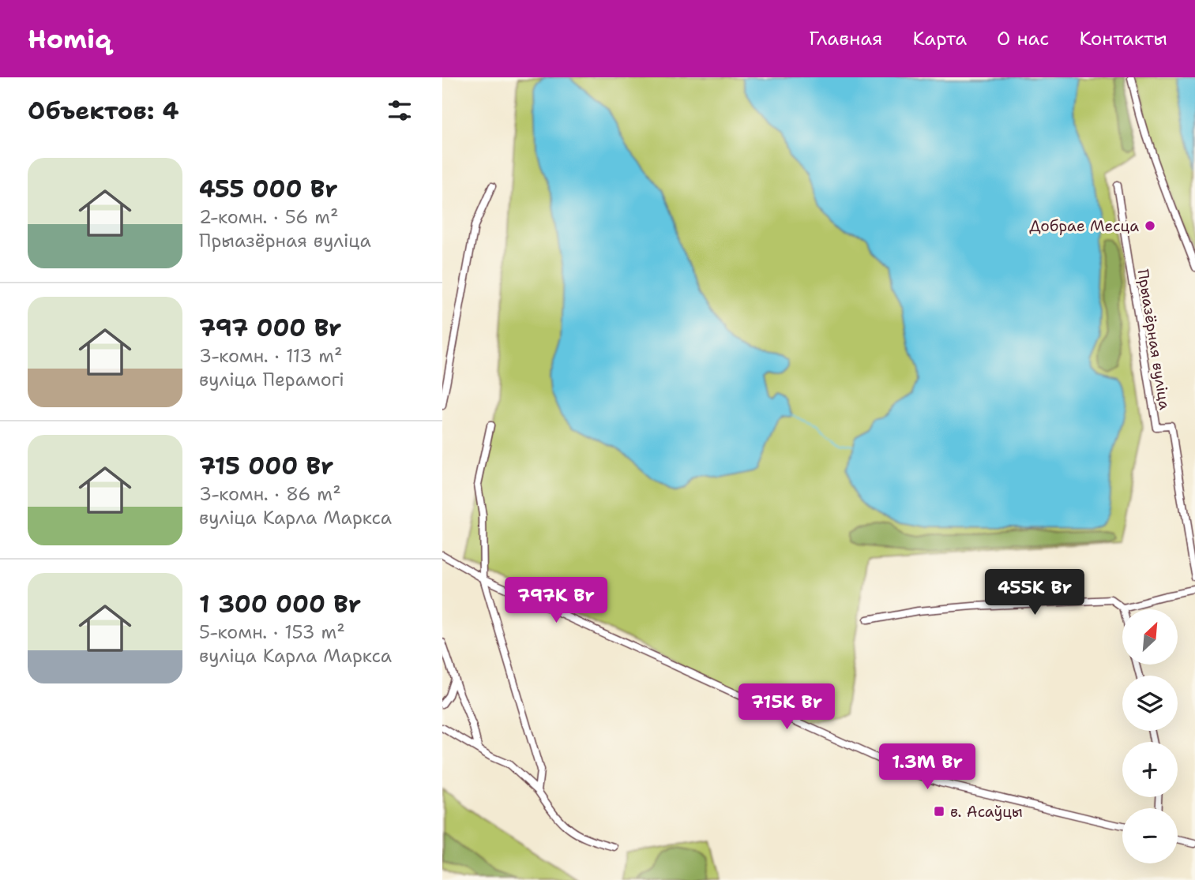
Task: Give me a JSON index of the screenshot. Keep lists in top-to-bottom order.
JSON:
{
  "streets": {
    "street": ["Прыазёрная вуліца"]
  },
  "places": {
    "other": ["Добрае Месца"],
    "transit": ["в. Асаўцы"]
  },
  "north": "top right",
  "page": {
    "header": "Homiq",
    "nav": [
      "Главная",
      "Карта",
      "О нас",
      "Контакты"
    ],
    "heading": "Объектов: 4",
    "list": [
      {
        "name": "455 000 Br",
        "note": "2-комн. · 56 m² · Прыазёрная вуліца"
      },
      {
        "name": "797 000 Br",
        "note": "3-комн. · 113 m² · вуліца Перамогі"
      },
      {
        "name": "715 000 Br",
        "note": "3-комн. · 86 m² · вуліца Карла Маркса"
      },
      {
        "name": "1 300 000 Br",
        "note": "5-комн. · 153 m² · вуліца Карла Маркса"
      }
    ],
    "price": [
      "455K Br",
      "797K Br",
      "715K Br",
      "1.3M Br"
    ],
    "map_buttons": ["+", "−"]
  }
}
